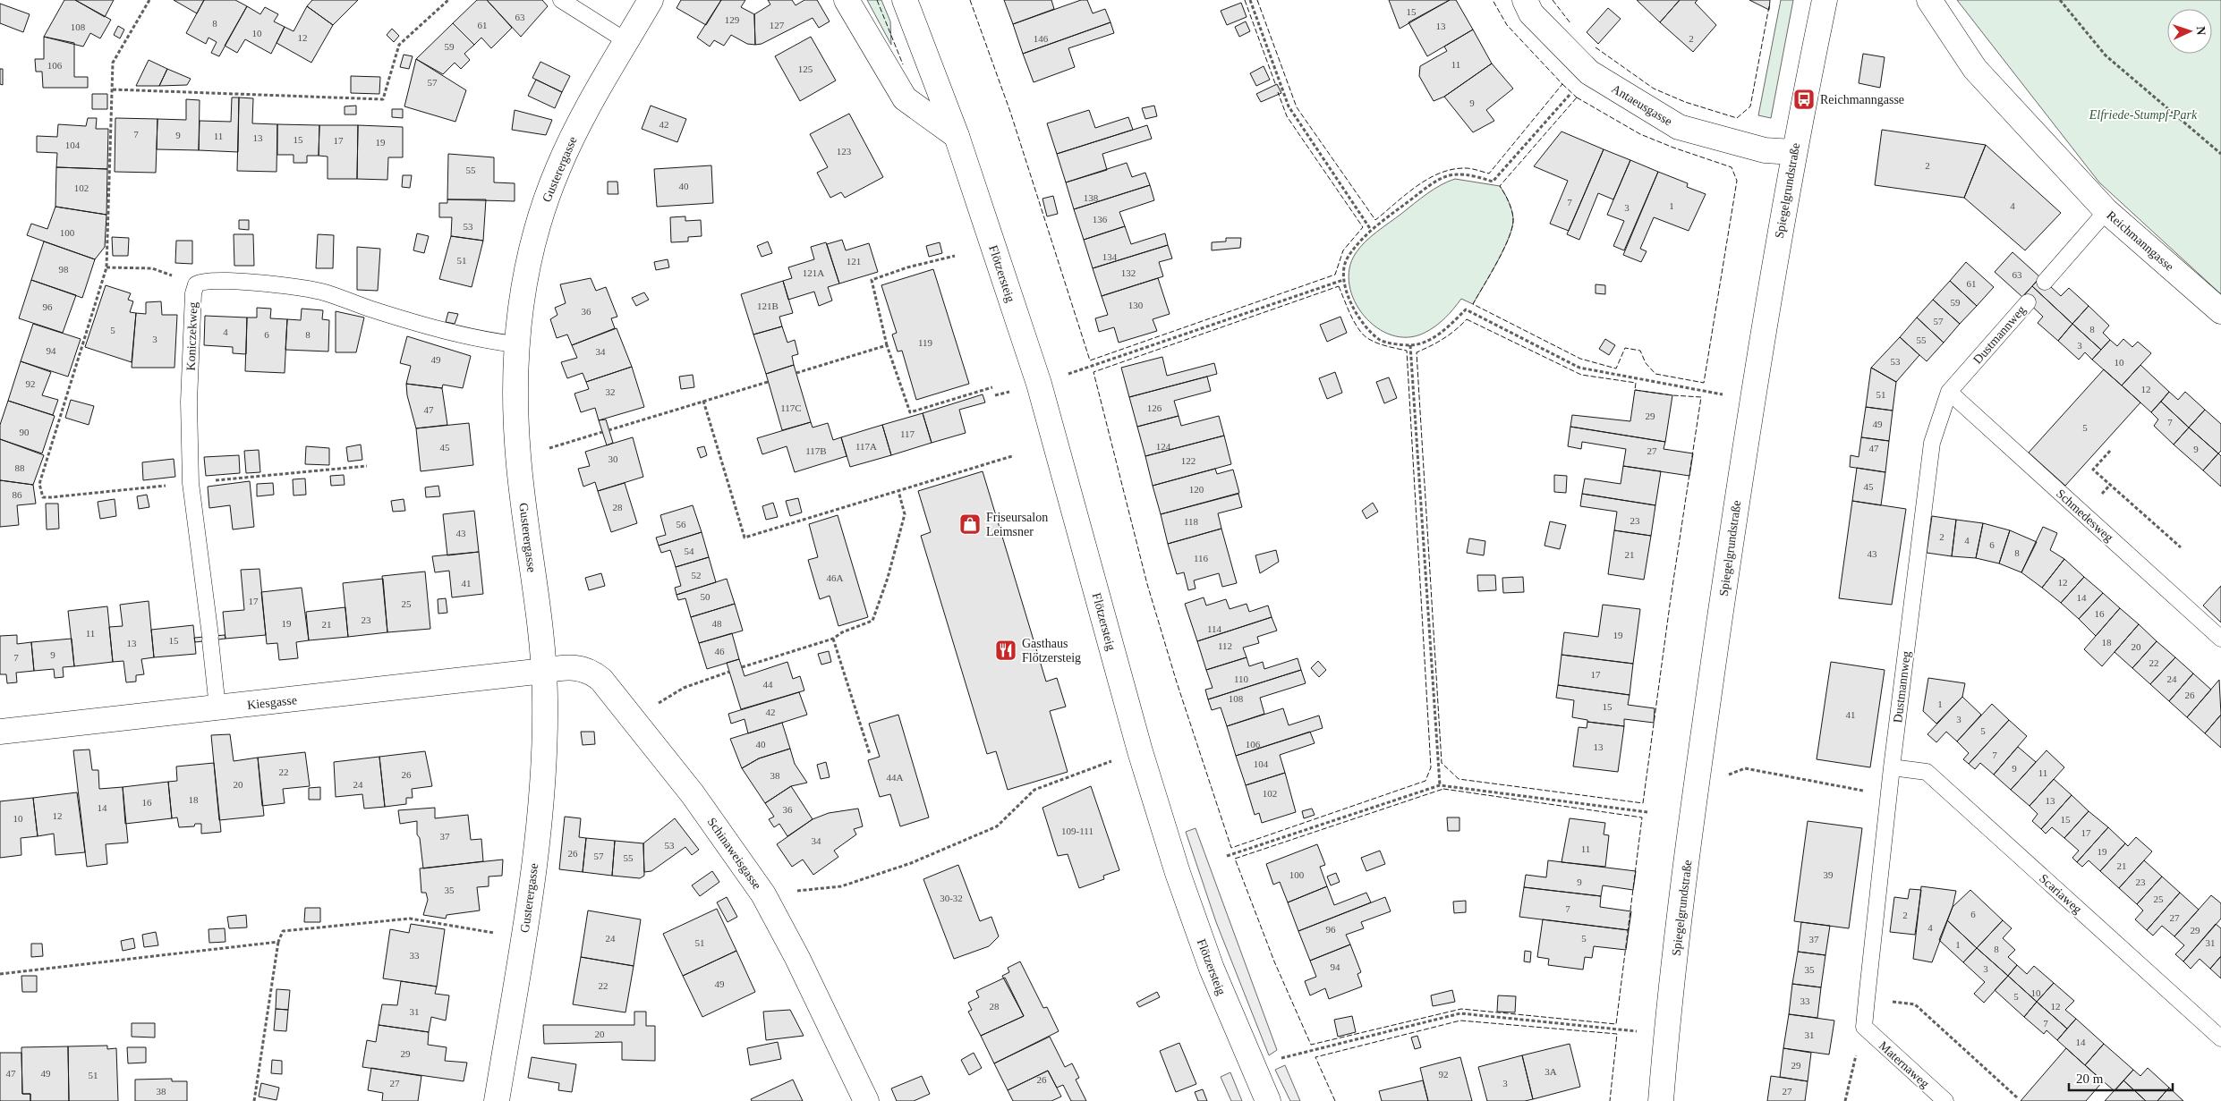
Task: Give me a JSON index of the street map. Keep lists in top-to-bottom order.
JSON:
{
  "streets": {
    "street": [
      "Antaeusgasse",
      "Gusterergasse",
      "Spiegelgrundstraße",
      "Reichmanngasse",
      "Flötzersteig",
      "Kiesgasse",
      "Schinaweisgasse"
    ],
    "lane": [
      "Dustmannweg",
      "Koniczekweg",
      "Schmedesweg",
      "Scariaweg",
      "Maternaweg"
    ]
  },
  "crossings": [
    ["Antaeusgasse", "Spiegelgrundstraße"],
    ["Gusterergasse", "Koniczekweg"],
    ["Gusterergasse", "Kiesgasse"],
    ["Gusterergasse", "Schinaweisgasse"],
    ["Dustmannweg", "Schmedesweg"],
    ["Dustmannweg", "Scariaweg"],
    ["Dustmannweg", "Maternaweg"],
    ["Koniczekweg", "Kiesgasse"],
    ["Kiesgasse", "Schinaweisgasse"]
  ],
  "parks": ["Elfriede-Stumpf-Park"],
  "places": {
    "bus stop": ["Reichmanngasse"],
    "shop": ["Friseursalon Leimsner"],
    "restaurant": ["Gasthaus Flötzersteig"]
  },
  "house_numbers": [
    "15",
    "63",
    "129",
    "8",
    "61",
    "127",
    "13",
    "108",
    "10",
    "12",
    "146",
    "2",
    "59",
    "11",
    "106",
    "125",
    "57",
    "9",
    "42",
    "7",
    "9",
    "11",
    "13",
    "15",
    "17",
    "19",
    "104",
    "123",
    "2",
    "55",
    "40",
    "102",
    "138",
    "7",
    "1",
    "4",
    "3",
    "136",
    "53",
    "100",
    "134",
    "51",
    "121",
    "98",
    "121A",
    "132",
    "63",
    "61",
    "59",
    "130",
    "121B",
    "96",
    "36",
    "57",
    "8",
    "5",
    "4",
    "6",
    "8",
    "3",
    "55",
    "119",
    "3",
    "94",
    "34",
    "49",
    "53",
    "10",
    "92",
    "12",
    "32",
    "51",
    "117C",
    "126",
    "47",
    "29",
    "7",
    "49",
    "5",
    "90",
    "117",
    "117A",
    "124",
    "45",
    "47",
    "9",
    "117B",
    "27",
    "30",
    "122",
    "88",
    "45",
    "120",
    "86",
    "28",
    "23",
    "118",
    "56",
    "43",
    "2",
    "4",
    "6",
    "54",
    "8",
    "43",
    "21",
    "116",
    "52",
    "46A",
    "12",
    "41",
    "50",
    "14",
    "17",
    "25",
    "16",
    "23",
    "19",
    "48",
    "21",
    "114",
    "11",
    "19",
    "15",
    "18",
    "13",
    "112",
    "20",
    "46",
    "9",
    "7",
    "22",
    "17",
    "110",
    "24",
    "44",
    "26",
    "108",
    "1",
    "15",
    "42",
    "41",
    "3",
    "5",
    "40",
    "106",
    "13",
    "7",
    "104",
    "9",
    "22",
    "11",
    "26",
    "38",
    "44A",
    "20",
    "24",
    "102",
    "18",
    "13",
    "16",
    "14",
    "36",
    "12",
    "10",
    "15",
    "109-111",
    "17",
    "37",
    "34",
    "53",
    "11",
    "19",
    "26",
    "57",
    "55",
    "21",
    "100",
    "39",
    "9",
    "23",
    "35",
    "30-32",
    "25",
    "7",
    "6",
    "2",
    "27",
    "4",
    "96",
    "29",
    "24",
    "5",
    "37",
    "51",
    "31",
    "1",
    "8",
    "33",
    "94",
    "3",
    "35",
    "49",
    "22",
    "10",
    "5",
    "33",
    "28",
    "12",
    "31",
    "7",
    "20",
    "31",
    "14",
    "29",
    "29",
    "3A",
    "47",
    "49",
    "92",
    "51",
    "26",
    "27",
    "3",
    "38",
    "27"
  ],
  "scale_bar": "20 m",
  "north": "right"
}
